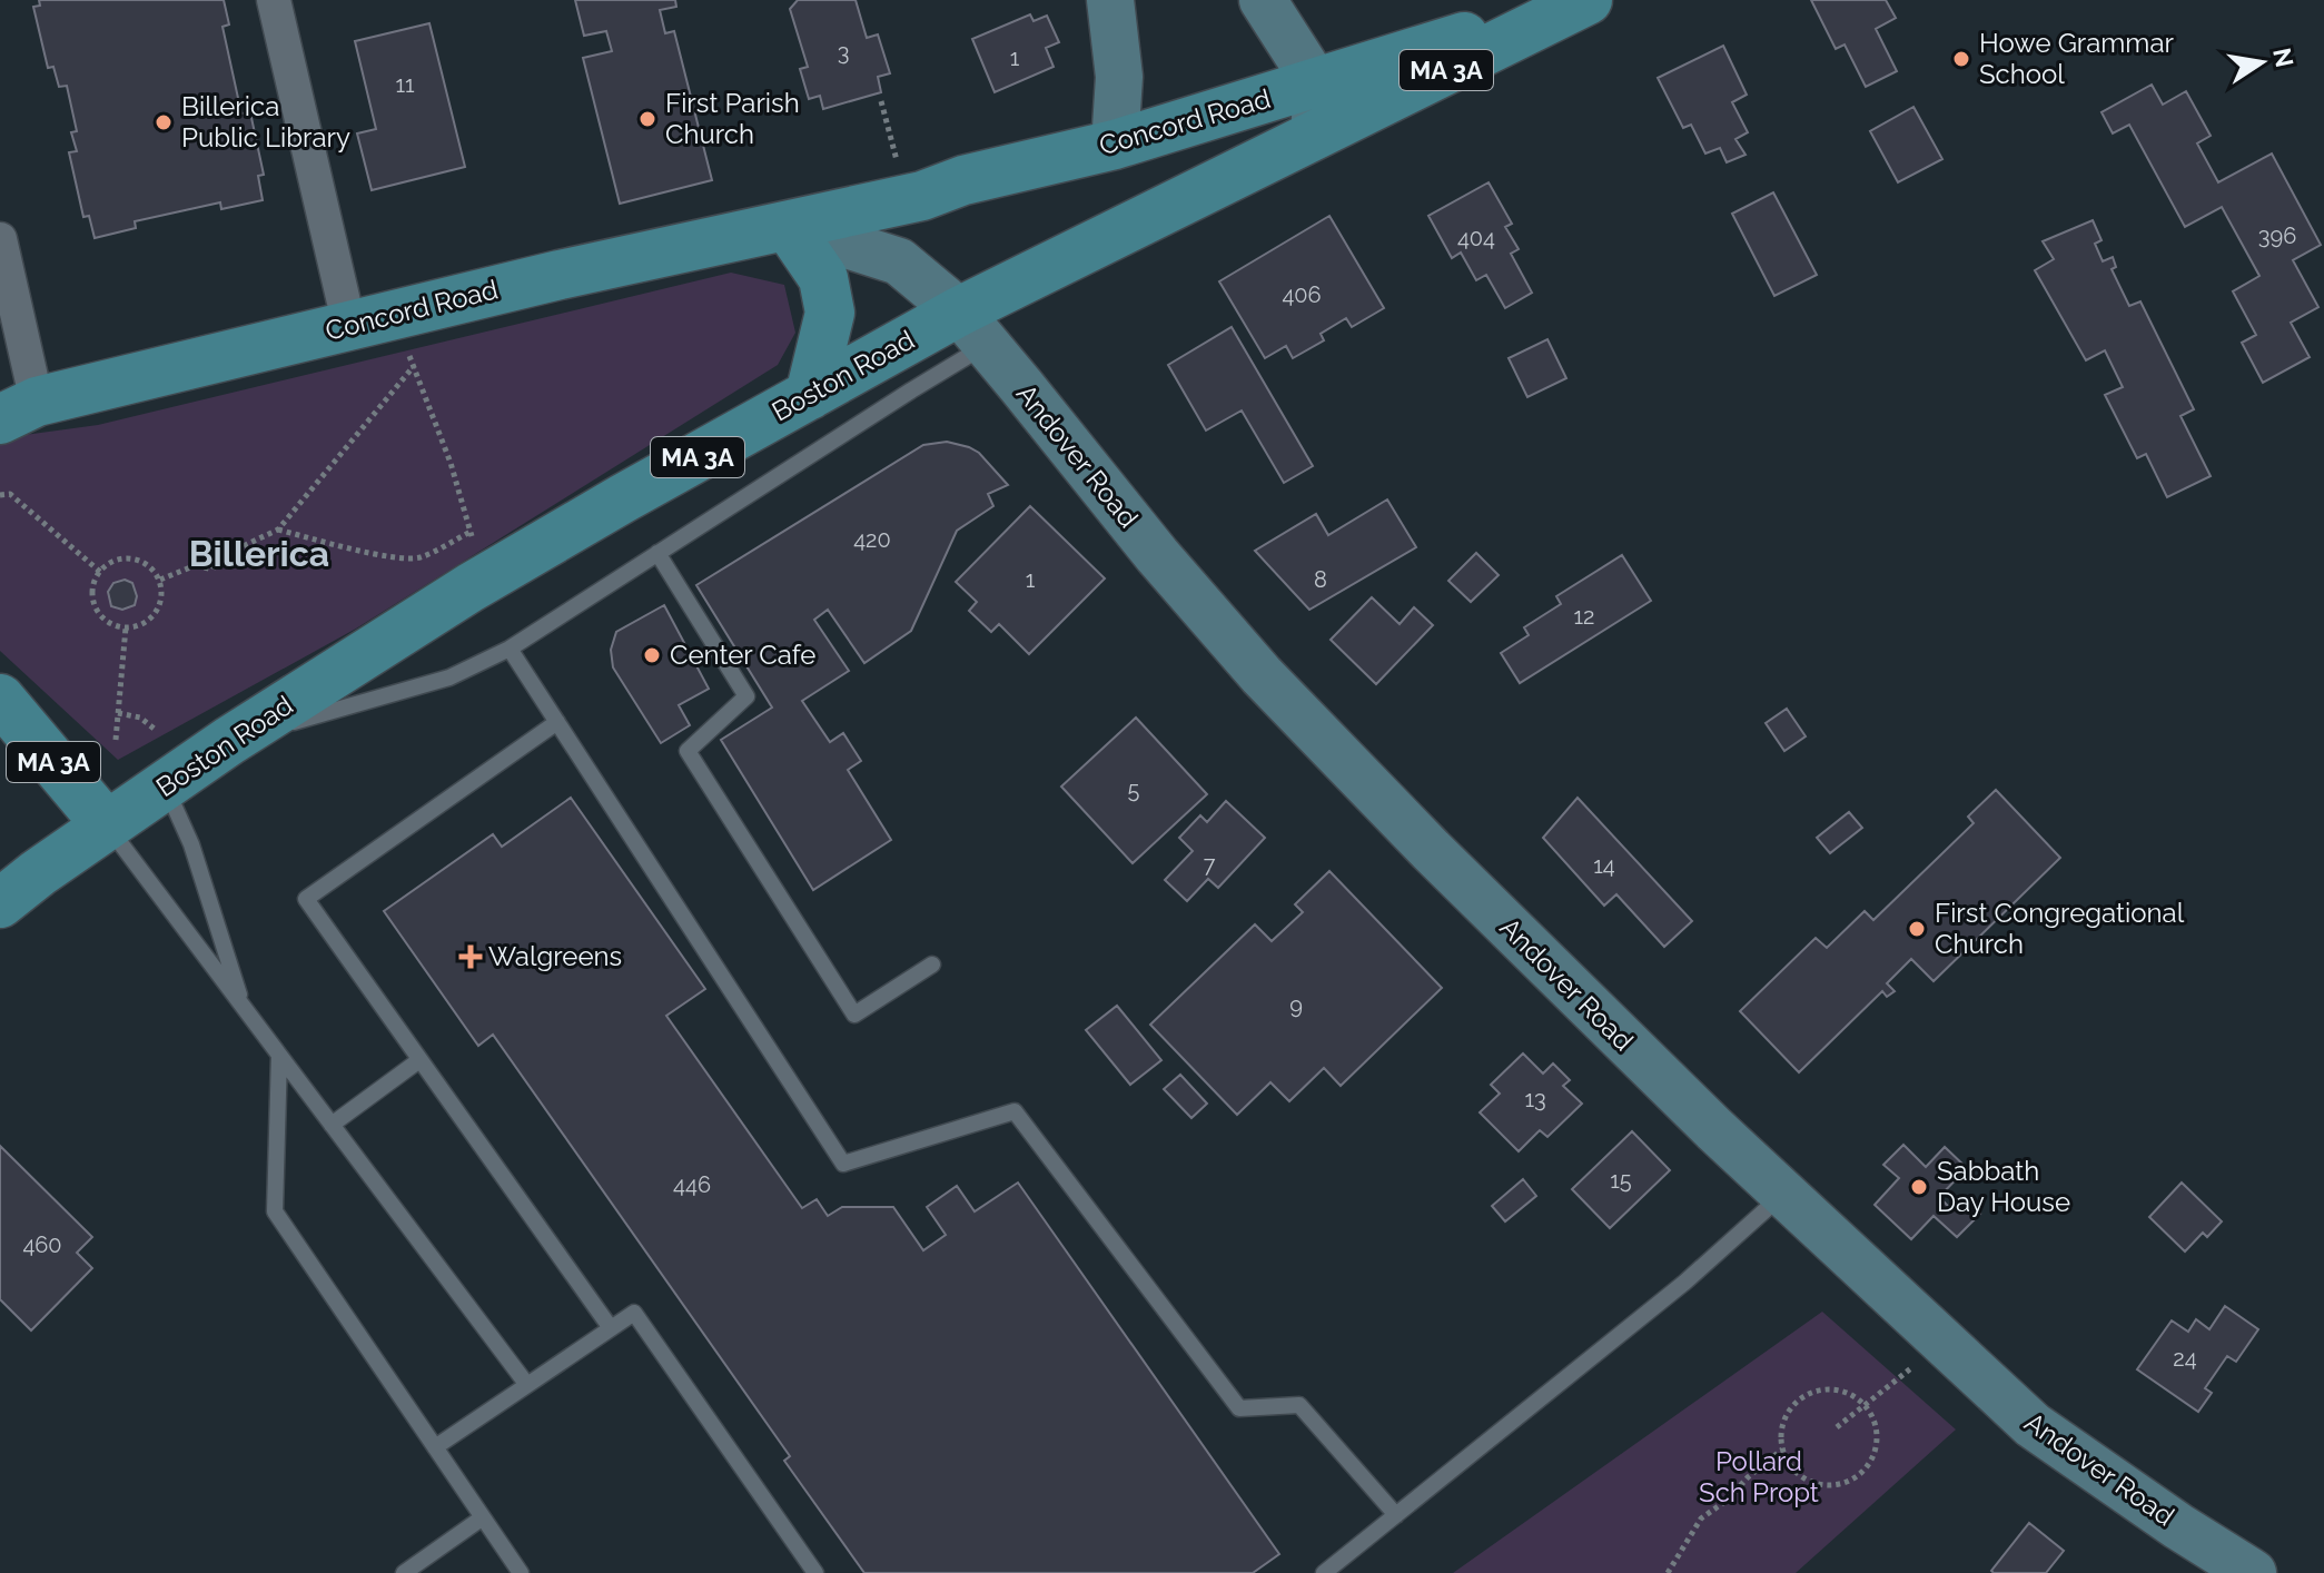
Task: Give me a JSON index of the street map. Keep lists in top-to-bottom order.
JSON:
{
  "streets": {
    "main road": [
      "MA 3A",
      "Concord Road",
      "Boston Road",
      "Andover Road"
    ]
  },
  "crossings": [
    ["MA 3A", "Boston Road"],
    ["Concord Road", "Boston Road"],
    ["Concord Road", "Andover Road"],
    ["Boston Road", "Andover Road"]
  ],
  "districts": ["Billerica"],
  "parks": ["Pollard Sch Propt"],
  "places": {
    "other": [
      "Howe Grammar School",
      "First Parish Church",
      "Billerica Public Library",
      "Center Cafe",
      "First Congregational Church",
      "Sabbath Day House"
    ],
    "health": ["Walgreens"]
  },
  "house_numbers": [
    "3",
    "1",
    "11",
    "396",
    "404",
    "406",
    "420",
    "1",
    "8",
    "12",
    "5",
    "7",
    "14",
    "9",
    "13",
    "15",
    "446",
    "460",
    "24"
  ],
  "north": "right"
}
